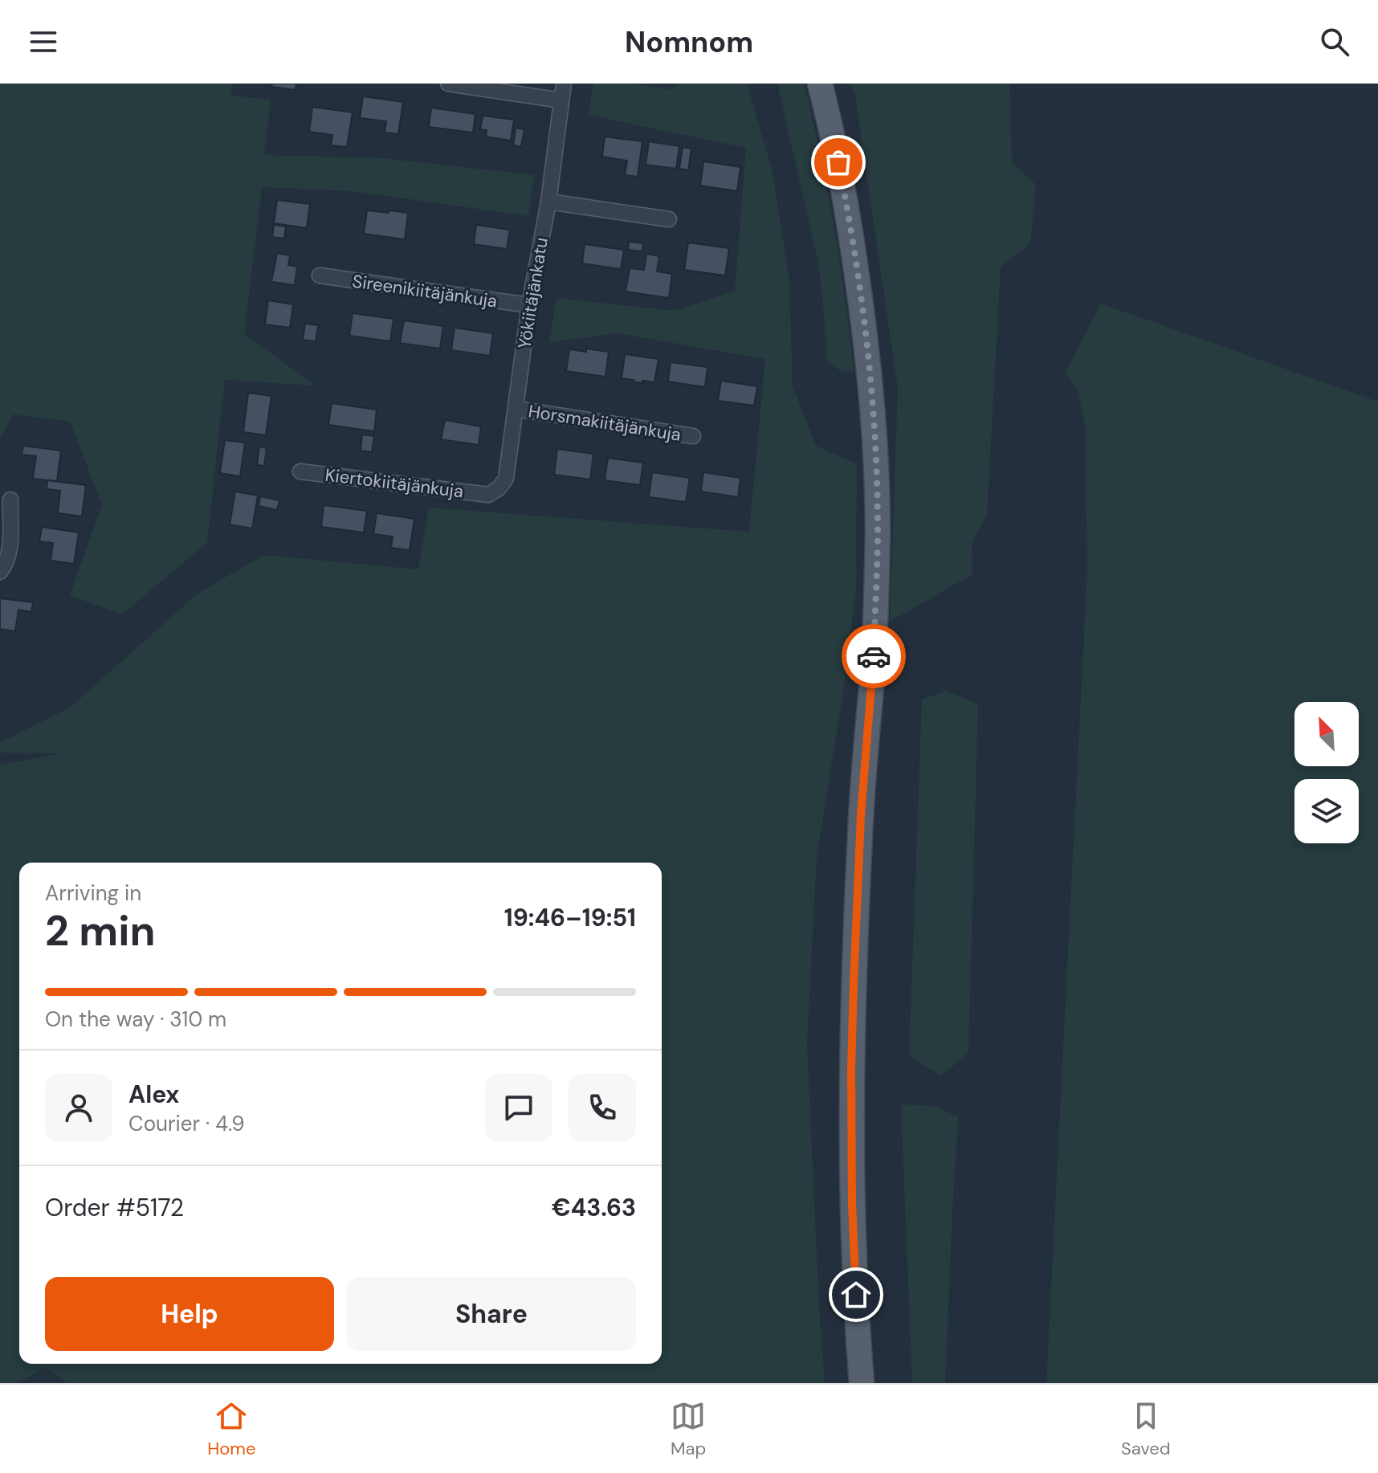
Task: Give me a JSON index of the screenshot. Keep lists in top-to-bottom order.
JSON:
{
  "streets": {
    "street": [
      "Sireenikiitäjänkuja",
      "Yökiitäjänkatu",
      "Horsmakiitäjänkuja",
      "Kiertokiitäjänkuja"
    ]
  },
  "crossings": [
    ["Sireenikiitäjänkuja", "Yökiitäjänkatu"],
    ["Yökiitäjänkatu", "Horsmakiitäjänkuja"],
    ["Yökiitäjänkatu", "Kiertokiitäjänkuja"]
  ],
  "north": "top left",
  "page": {
    "header": "Nomnom",
    "heading": ["2 min", "Arriving in", "19:46–19:51"],
    "panel": [
      "Alex",
      "Courier · 4.9",
      "Order #5172",
      "€43.63"
    ],
    "bar": "On the way · 310 m",
    "buttons": ["Help", "Share"],
    "tabs": ["Home", "Map", "Saved"]
  }
}
